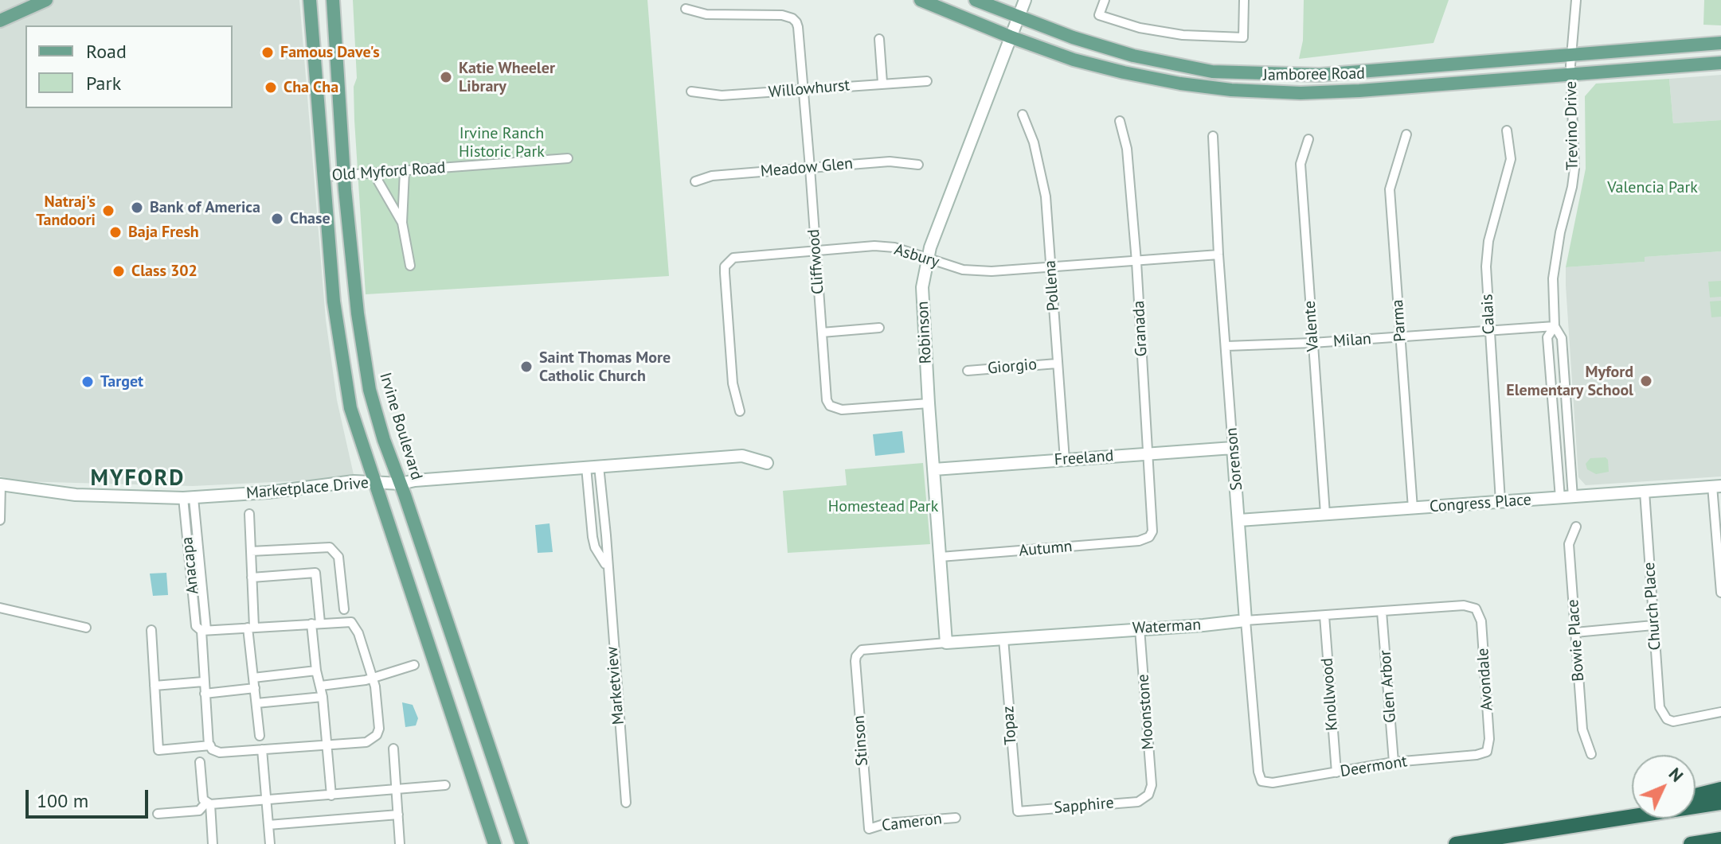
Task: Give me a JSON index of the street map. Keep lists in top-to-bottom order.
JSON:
{
  "streets": {
    "main road": ["Jamboree Road", "Irvine Boulevard"],
    "street": [
      "Willowhurst",
      "Trevino Drive",
      "Meadow Glen",
      "Old Myford Road",
      "Asbury",
      "Cliffwood",
      "Pollena",
      "Calais",
      "Parma",
      "Valente",
      "Granada",
      "Robinson",
      "Milan",
      "Giorgio",
      "Freeland",
      "Sorenson",
      "Marketplace Drive",
      "Congress Place",
      "Autumn",
      "Anacapa",
      "Church Place",
      "Waterman",
      "Bowie Place",
      "Avondale",
      "Marketview",
      "Glen Arbor",
      "Knollwood",
      "Moonstone",
      "Topaz",
      "Stinson",
      "Deermont",
      "Sapphire",
      "Cameron"
    ]
  },
  "crossings": [
    ["Jamboree Road", "Trevino Drive"],
    ["Jamboree Road", "Robinson"],
    ["Willowhurst", "Cliffwood"],
    ["Trevino Drive", "Milan"],
    ["Trevino Drive", "Congress Place"],
    ["Meadow Glen", "Cliffwood"],
    ["Old Myford Road", "Irvine Boulevard"],
    ["Asbury", "Cliffwood"],
    ["Asbury", "Pollena"],
    ["Asbury", "Granada"],
    ["Asbury", "Robinson"],
    ["Asbury", "Sorenson"],
    ["Cliffwood", "Robinson"],
    ["Pollena", "Giorgio"],
    ["Pollena", "Freeland"],
    ["Calais", "Milan"],
    ["Calais", "Congress Place"],
    ["Parma", "Milan"],
    ["Parma", "Congress Place"],
    ["Valente", "Milan"],
    ["Valente", "Congress Place"],
    ["Granada", "Freeland"],
    ["Granada", "Autumn"],
    ["Robinson", "Freeland"],
    ["Robinson", "Autumn"],
    ["Robinson", "Waterman"],
    ["Milan", "Sorenson"],
    ["Irvine Boulevard", "Marketplace Drive"],
    ["Freeland", "Sorenson"],
    ["Sorenson", "Congress Place"],
    ["Sorenson", "Waterman"],
    ["Sorenson", "Deermont"],
    ["Marketplace Drive", "Anacapa"],
    ["Marketplace Drive", "Marketview"],
    ["Congress Place", "Church Place"],
    ["Waterman", "Avondale"],
    ["Waterman", "Glen Arbor"],
    ["Waterman", "Knollwood"],
    ["Waterman", "Moonstone"],
    ["Waterman", "Topaz"],
    ["Waterman", "Stinson"],
    ["Avondale", "Deermont"],
    ["Glen Arbor", "Deermont"],
    ["Knollwood", "Deermont"],
    ["Moonstone", "Sapphire"],
    ["Topaz", "Sapphire"],
    ["Stinson", "Cameron"]
  ],
  "districts": ["MYFORD"],
  "parks": ["Irvine Ranch Historic Park", "Valencia Park", "Homestead Park"],
  "places": [
    "Famous Dave's",
    "Katie Wheeler Library",
    "Cha Cha",
    "Bank of America",
    "Natraj's Tandoori",
    "Chase",
    "Baja Fresh",
    "Class 302",
    "Saint Thomas More Catholic Church",
    "Myford Elementary School",
    "Target"
  ],
  "legend": ["Road", "Park"],
  "scale_bar": "100 m",
  "north": "top right"
}
